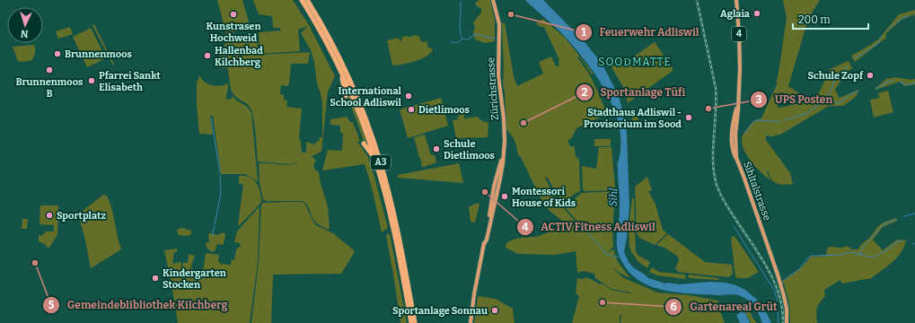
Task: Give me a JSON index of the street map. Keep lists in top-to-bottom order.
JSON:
{
  "streets": {
    "highway": ["A3"],
    "main road": ["4", "Zürichstrasse", "Sihltalstrasse"]
  },
  "districts": ["SOODMATTE"],
  "water": ["Sihl"],
  "places": [
    "Aglaia",
    "Kunstrasen Hochweid",
    "Feuerwehr Adliswil",
    "Brunnenmoos",
    "Hallenbad Kilchberg",
    "Brunnenmoos B",
    "Schule Zopf",
    "Pfarrei Sankt Elisabeth",
    "International School Adliswil",
    "UPS Posten",
    "Dietlimoos",
    "Stadthaus Adliswil - Provisorium im Sood",
    "Sportanlage Tüfi",
    "Schule Dietlimoos",
    "ACTIV Fitness Adliswil",
    "Montessori House of Kids",
    "Sportplatz",
    "Gemeindeblibliothek Kilchberg",
    "Kindergarten Stocken",
    "Gartenareal Grüt",
    "Sportanlage Sonnau"
  ],
  "scale_bar": "200 m",
  "north": "bottom"
}
